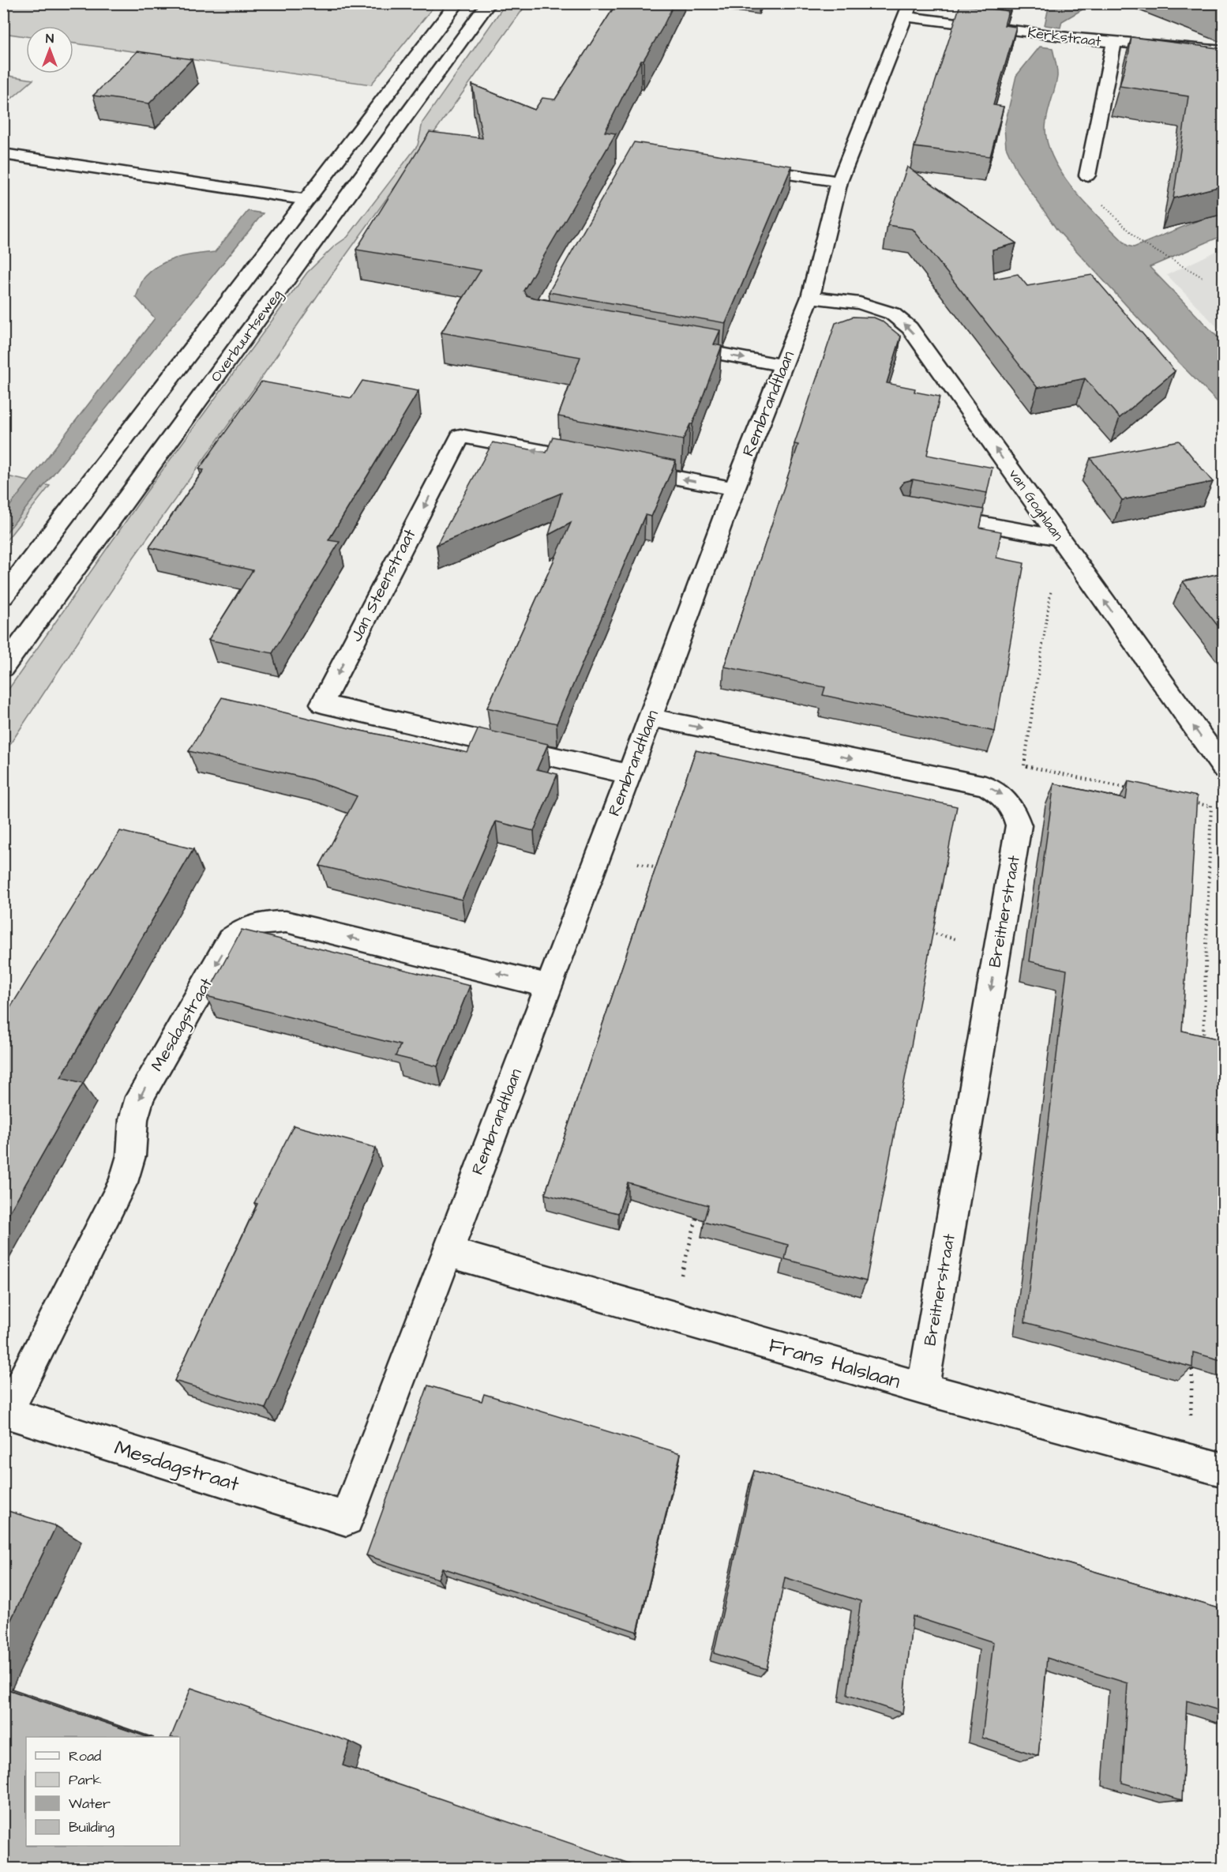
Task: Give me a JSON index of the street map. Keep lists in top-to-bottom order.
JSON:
{
  "streets": {
    "street": [
      "Kerkstraat",
      "Overbuurtseweg",
      "Rembrandtlaan",
      "van Goghlaan",
      "Jan Steenstraat",
      "Breitnerstraat",
      "Mesdagstraat",
      "Frans Halslaan"
    ]
  },
  "crossings": [
    ["Kerkstraat", "Rembrandtlaan"],
    ["Rembrandtlaan", "van Goghlaan"],
    ["Rembrandtlaan", "Jan Steenstraat"],
    ["Rembrandtlaan", "Breitnerstraat"],
    ["Rembrandtlaan", "Mesdagstraat"],
    ["Rembrandtlaan", "Frans Halslaan"],
    ["Breitnerstraat", "Frans Halslaan"]
  ],
  "one_way": ["van Goghlaan", "Mesdagstraat"],
  "legend": [
    "Road",
    "Park",
    "Water",
    "Building"
  ],
  "north": "top"
}
